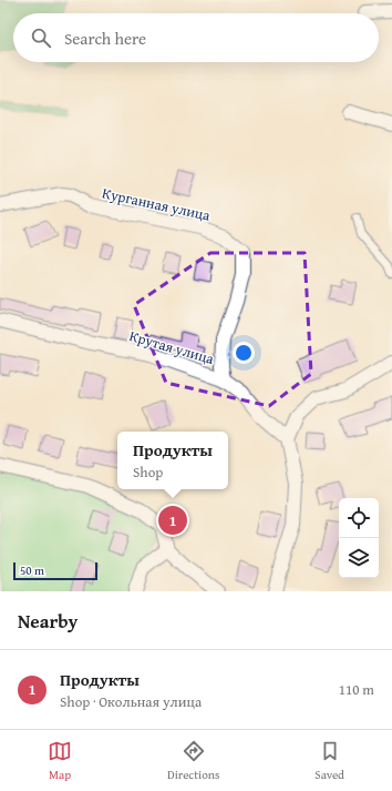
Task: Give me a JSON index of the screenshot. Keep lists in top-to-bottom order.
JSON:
{
  "streets": {
    "street": ["Курганная улица", "Крутая улица"]
  },
  "crossings": [
    ["Курганная улица", "Крутая улица"]
  ],
  "scale_bar": "50 m",
  "page": {
    "search": "Search here",
    "popup": ["Продукты", "Shop"],
    "pins": "1",
    "scale": "50 m",
    "heading": "Nearby",
    "list": [
      {
        "mark": "1",
        "name": "Продукты",
        "note": "Shop · Окольная улица",
        "value": "110 m"
      }
    ],
    "nav": ["Map", "Directions", "Saved"]
  }
}
